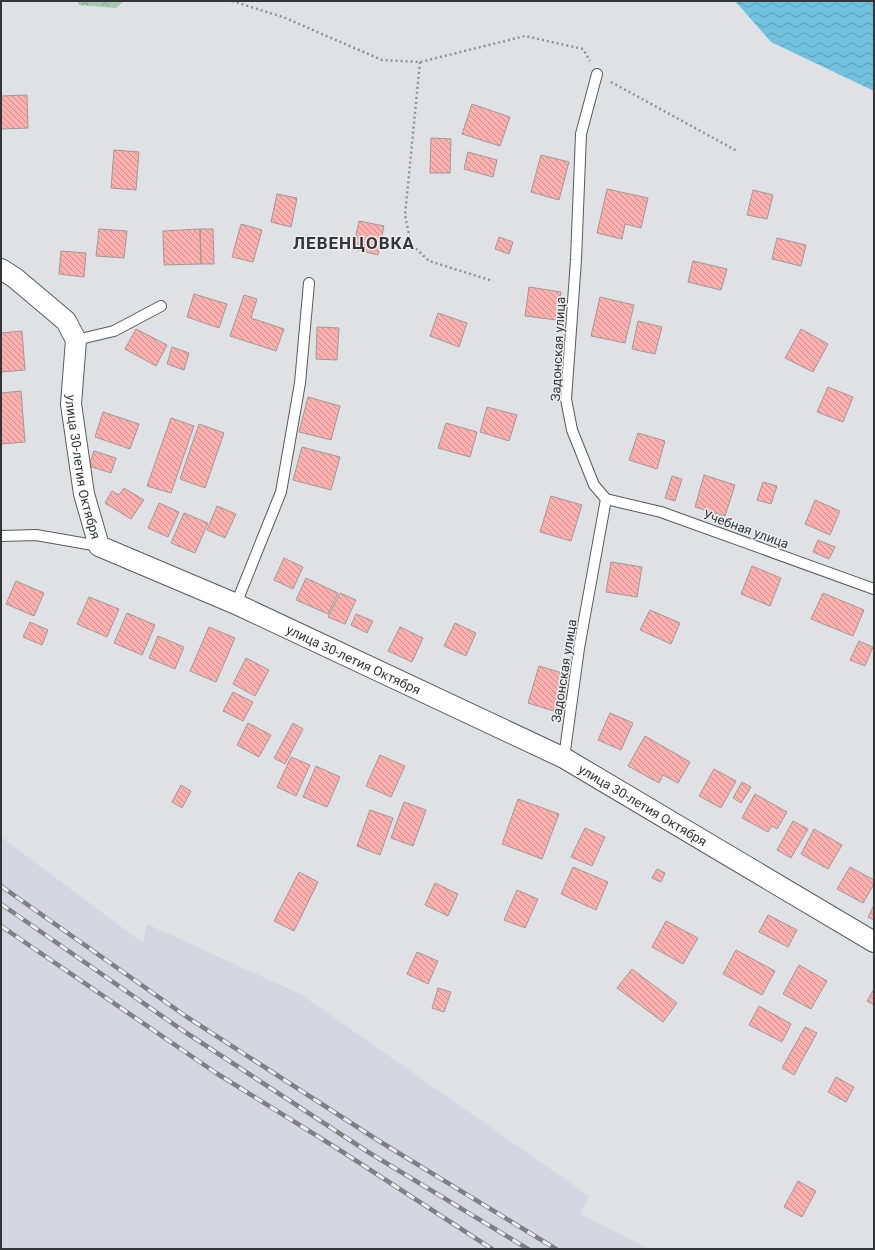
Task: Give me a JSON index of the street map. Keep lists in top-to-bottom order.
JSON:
{
  "streets": {
    "street": ["улица 30-летия Октября"],
    "lane": ["Задонская улица", "Учебная улица"]
  },
  "crossings": [
    ["Задонская улица", "улица 30-летия Октября"],
    ["Задонская улица", "Учебная улица"]
  ],
  "districts": ["ЛЕВЕНЦОВКА"]
}
